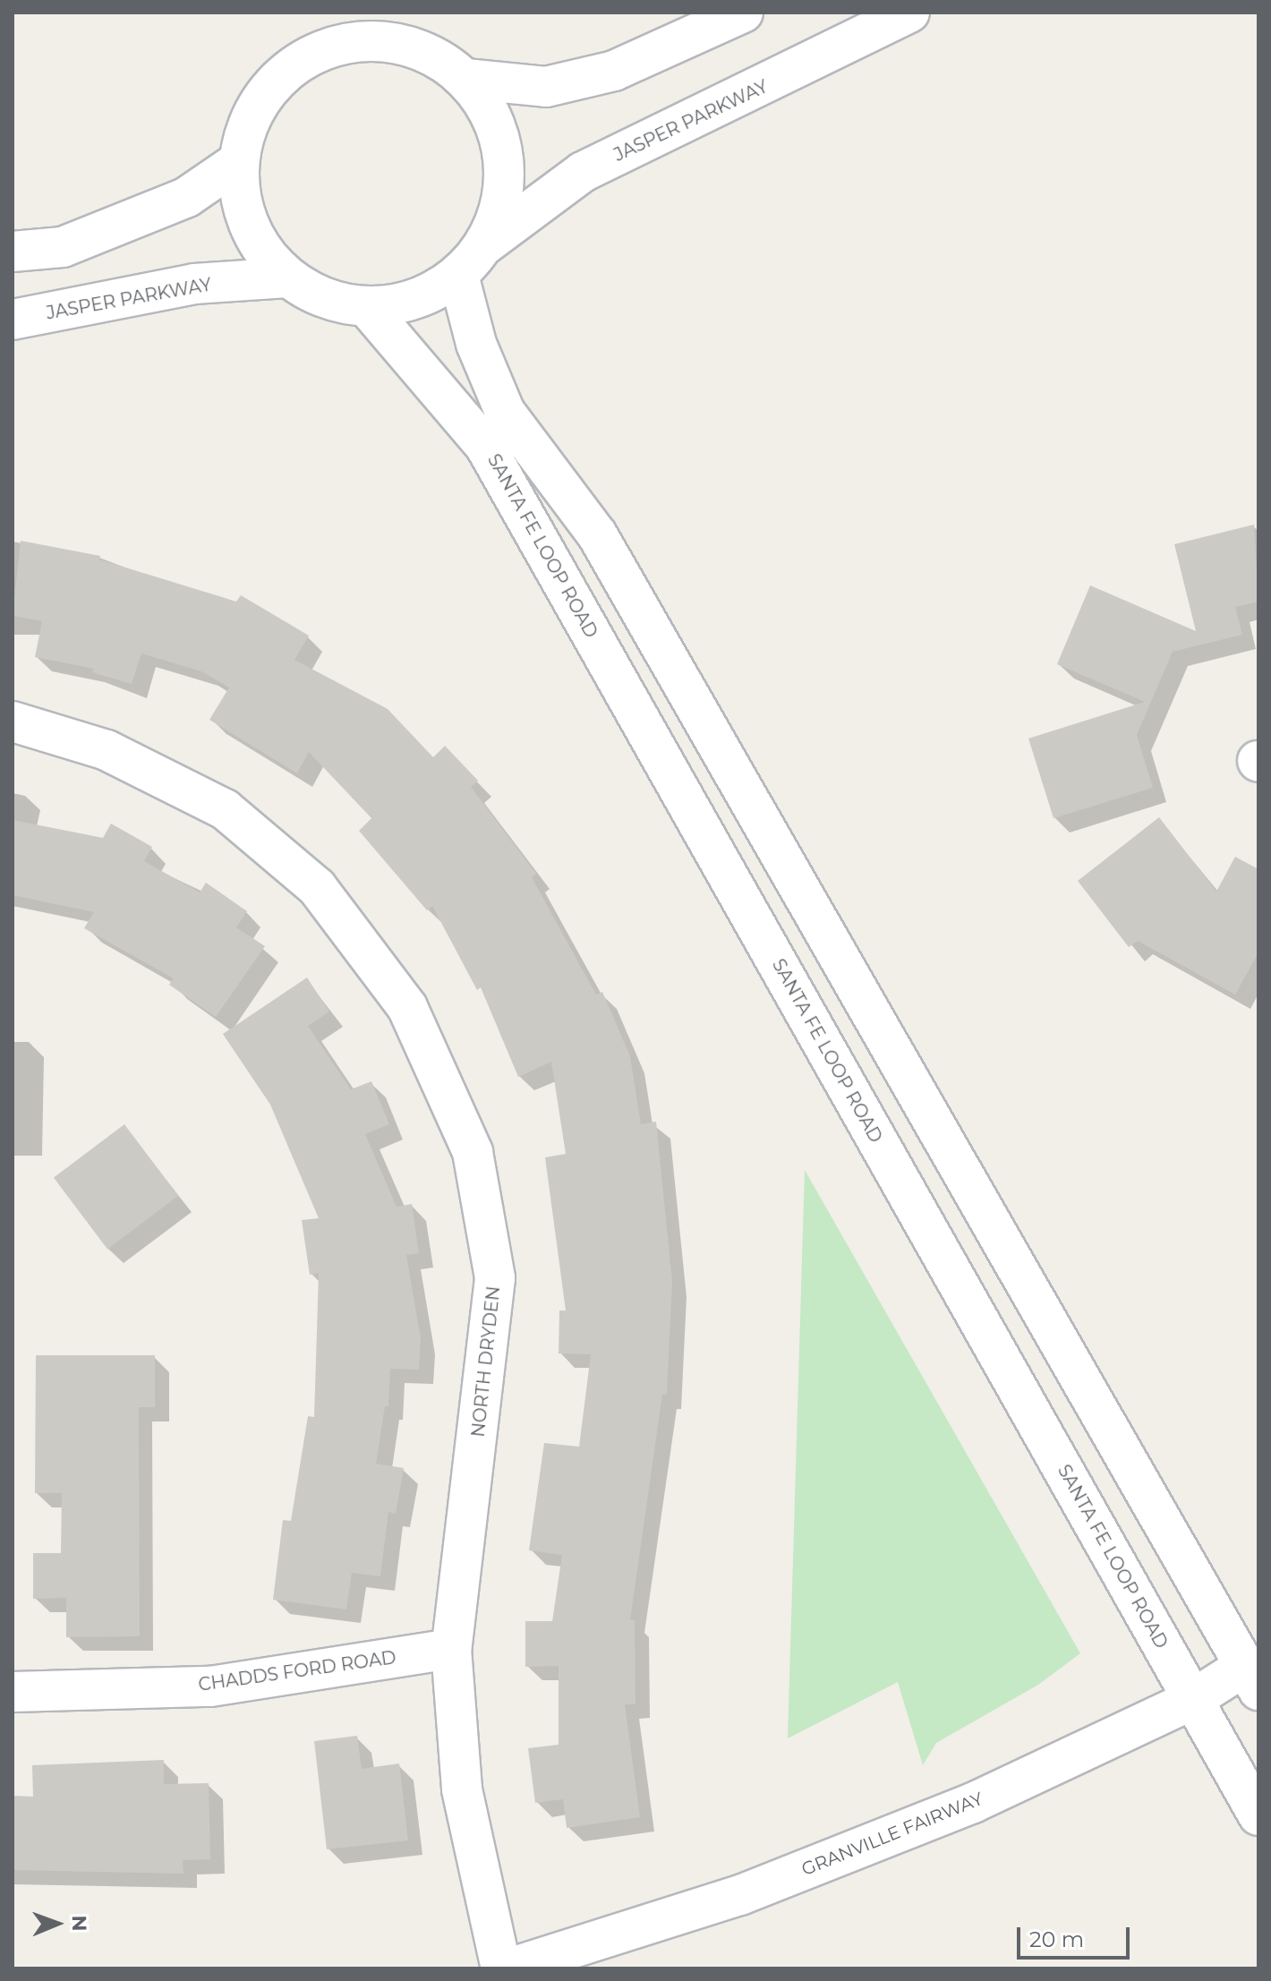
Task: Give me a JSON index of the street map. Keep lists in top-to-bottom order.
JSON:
{
  "streets": {
    "main road": [
      "JASPER PARKWAY",
      "SANTA FE LOOP ROAD",
      "NORTH DRYDEN",
      "CHADDS FORD ROAD",
      "GRANVILLE FAIRWAY"
    ]
  },
  "crossings": [
    ["SANTA FE LOOP ROAD", "GRANVILLE FAIRWAY"],
    ["NORTH DRYDEN", "CHADDS FORD ROAD"]
  ],
  "scale_bar": "20 m",
  "north": "right"
}
